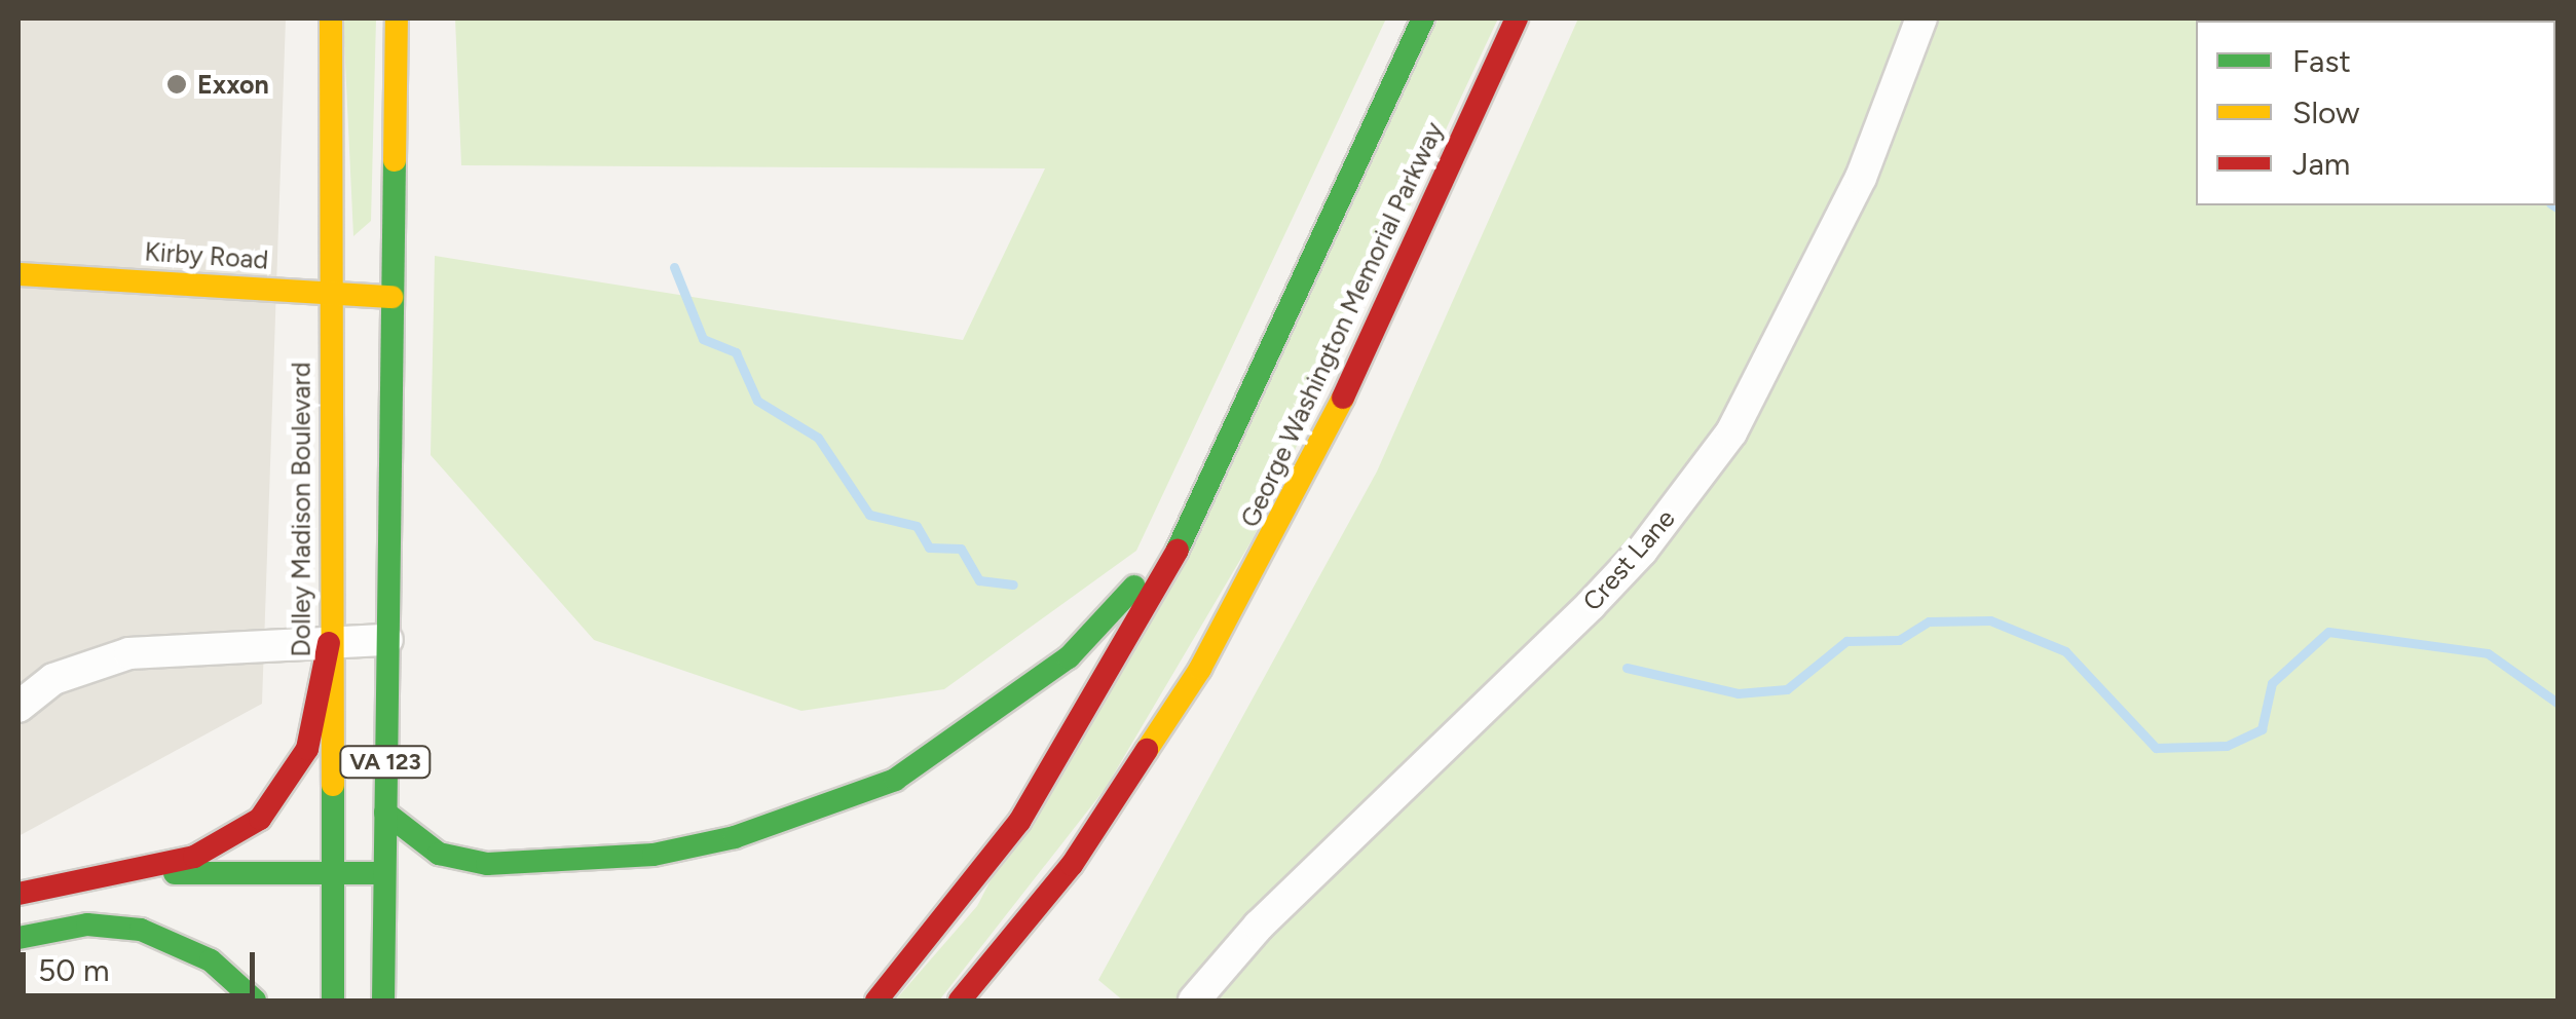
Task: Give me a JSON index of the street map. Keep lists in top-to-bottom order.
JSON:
{
  "streets": {
    "main road": [
      "Kirby Road",
      "George Washington Memorial Parkway",
      "Dolley Madison Boulevard",
      "VA 123"
    ],
    "street": ["Crest Lane"]
  },
  "crossings": [
    ["Kirby Road", "Dolley Madison Boulevard"],
    ["Kirby Road", "VA 123"]
  ],
  "places": ["Exxon"],
  "legend": ["Fast", "Slow", "Jam"],
  "scale_bar": "50 m"
}
